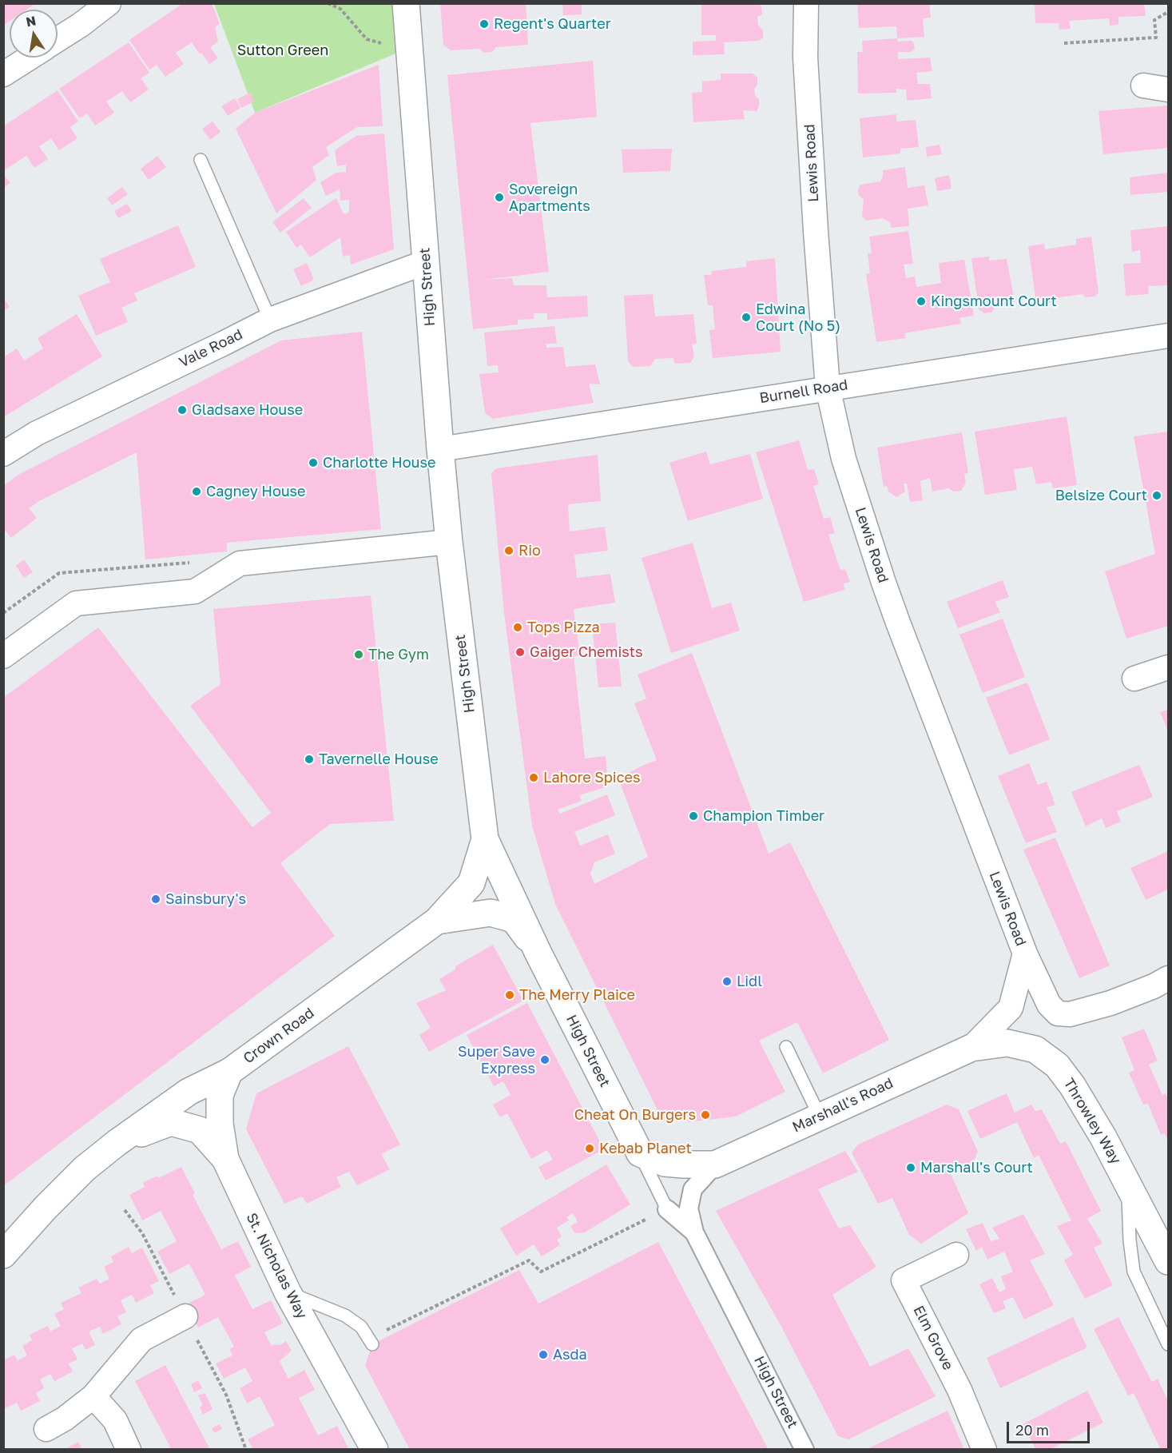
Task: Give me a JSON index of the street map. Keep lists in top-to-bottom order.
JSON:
{
  "streets": {
    "main road": [
      "High Street",
      "Crown Road",
      "Marshall's Road",
      "Throwley Way",
      "St. Nicholas Way"
    ],
    "street": [
      "Lewis Road",
      "Vale Road",
      "Burnell Road",
      "Elm Grove"
    ]
  },
  "crossings": [
    ["Lewis Road", "Burnell Road"],
    ["Lewis Road", "Marshall's Road"],
    ["Lewis Road", "Throwley Way"],
    ["High Street", "Vale Road"],
    ["High Street", "Burnell Road"],
    ["High Street", "Crown Road"],
    ["High Street", "Marshall's Road"],
    ["Crown Road", "St. Nicholas Way"],
    ["Marshall's Road", "Throwley Way"]
  ],
  "parks": ["Sutton Green"],
  "places": [
    "Regent's Quarter",
    "Sovereign Apartments",
    "Kingsmount Court",
    "Edwina Court (No 5)",
    "Gladsaxe House",
    "Charlotte House",
    "Cagney House",
    "Belsize Court",
    "Rio",
    "Tops Pizza",
    "Gaiger Chemists",
    "The Gym",
    "Tavernelle House",
    "Lahore Spices",
    "Champion Timber",
    "Sainsbury's",
    "Lidl",
    "The Merry Plaice",
    "Super Save Express",
    "Cheat On Burgers",
    "Kebab Planet",
    "Marshall's Court",
    "Asda"
  ],
  "scale_bar": "20 m",
  "north": "top"
}
